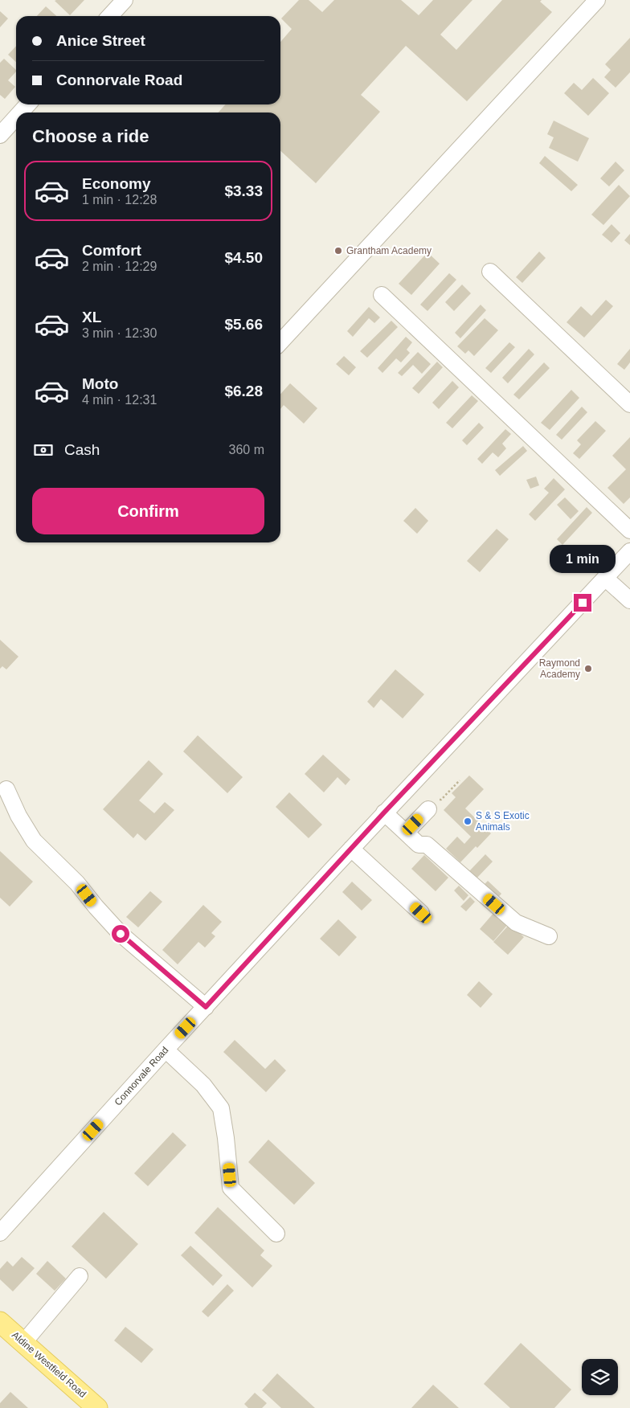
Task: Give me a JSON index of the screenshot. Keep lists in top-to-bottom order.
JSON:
{
  "streets": {
    "main road": ["Aldine Westfield Road"],
    "street": ["Connorvale Road"]
  },
  "places": ["Grantham Academy", "Raymond Academy", "S & S Exotic Animals"],
  "page": {
    "banner": ["Anice Street", "Connorvale Road"],
    "heading": "Choose a ride",
    "list": [
      {
        "name": "Economy",
        "note": "1 min · 12:28",
        "value": "$3.33"
      },
      {
        "name": "Comfort",
        "note": "2 min · 12:29",
        "value": "$4.50"
      },
      {
        "name": "XL",
        "note": "3 min · 12:30",
        "value": "$5.66"
      },
      {
        "name": "Moto",
        "note": "4 min · 12:31",
        "value": "$6.28"
      }
    ],
    "pay": ["Cash", "360 m"],
    "buttons": "Confirm",
    "bubble": "1 min"
  }
}
